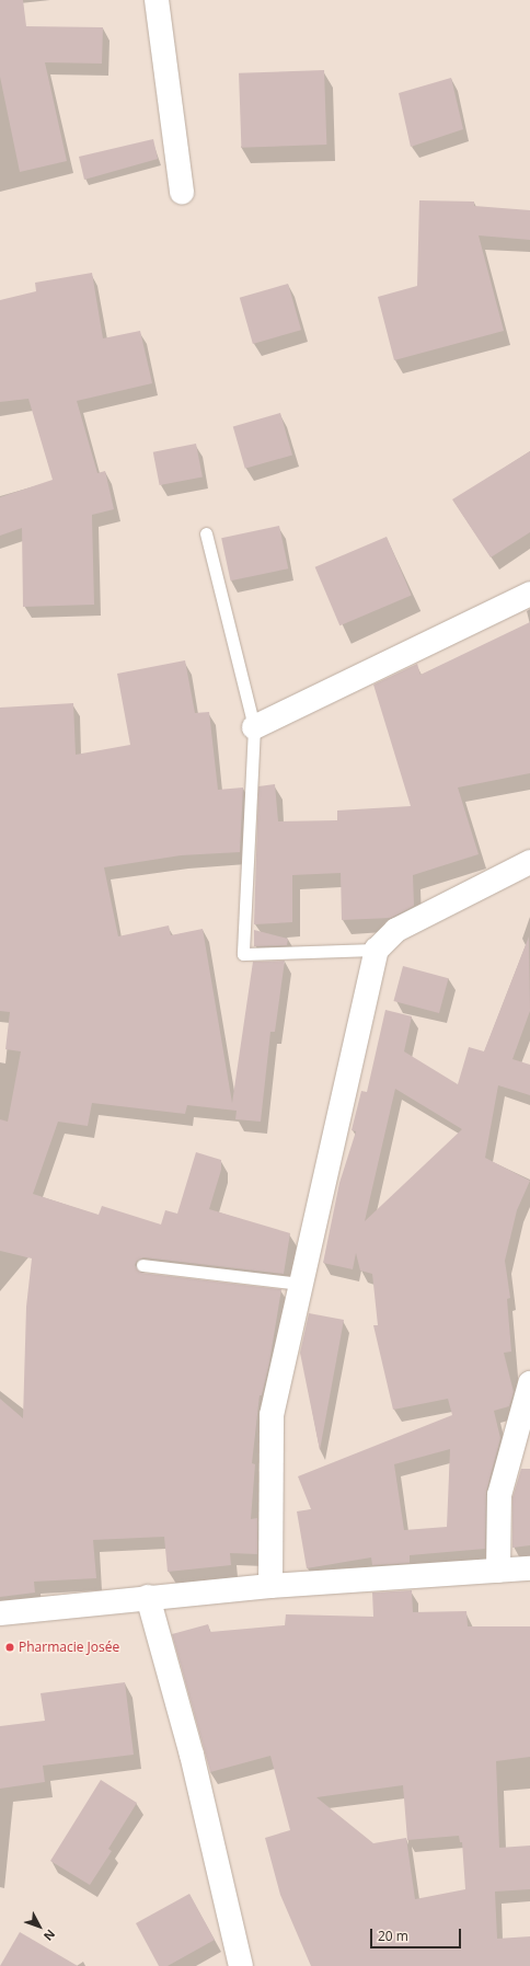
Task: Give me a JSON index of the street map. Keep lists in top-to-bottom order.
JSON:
{
  "places": ["Pharmacie Josée"],
  "scale_bar": "20 m",
  "north": "bottom right"
}
